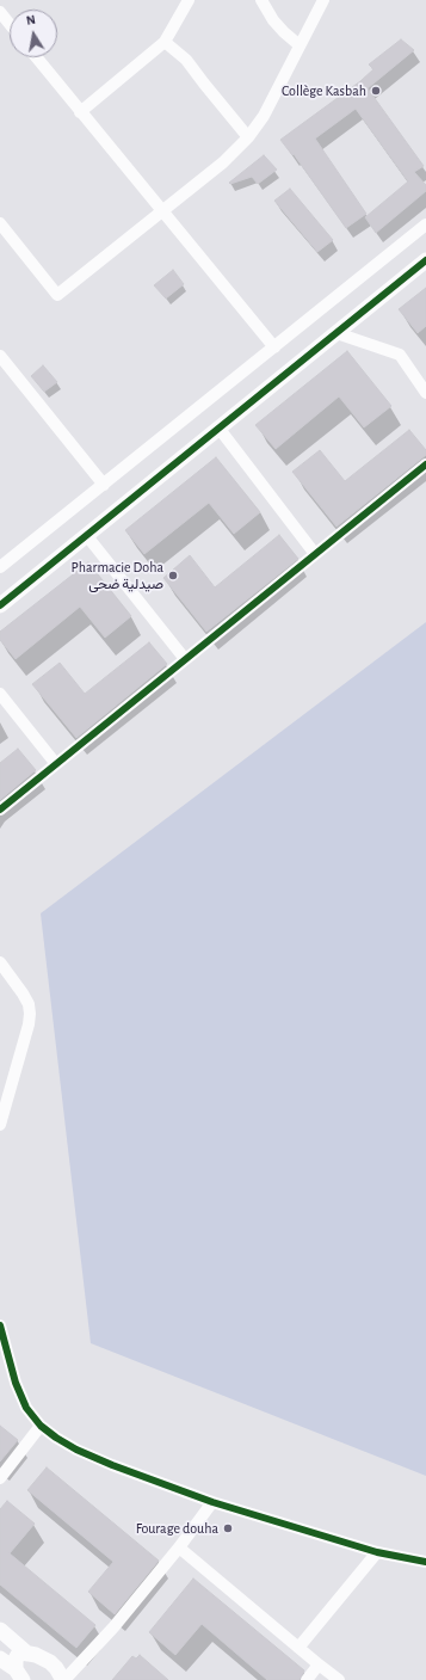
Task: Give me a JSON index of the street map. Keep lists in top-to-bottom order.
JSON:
{
  "places": ["Collège Kasbah", "Pharmacie Doha صيدلية ضحى", "Fourage douha"],
  "north": "top"
}
